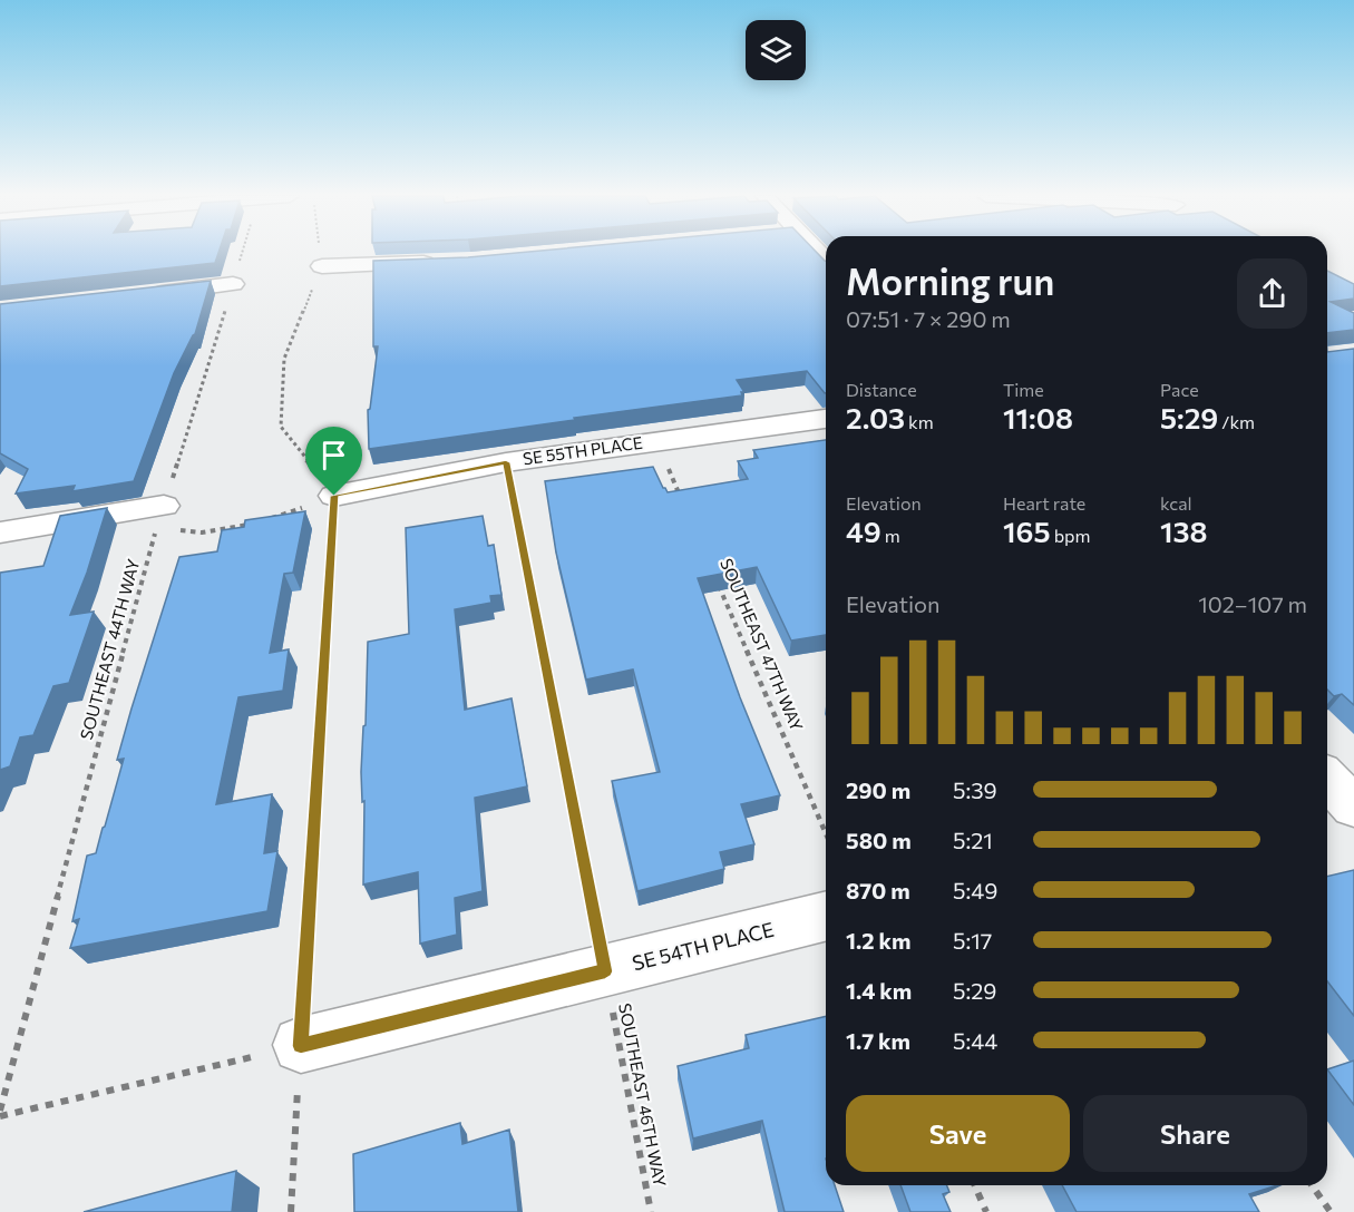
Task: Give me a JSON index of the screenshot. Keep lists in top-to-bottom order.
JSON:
{
  "streets": {
    "street": ["SE 55TH PLACE", "SE 54TH PLACE"],
    "path": ["SOUTHEAST 47TH WAY", "SOUTHEAST 44TH WAY", "SOUTHEAST 46TH WAY"]
  },
  "crossings": [
    ["SE 55TH PLACE", "SOUTHEAST 46TH WAY"],
    ["SE 54TH PLACE", "SOUTHEAST 46TH WAY"]
  ],
  "page": {
    "heading": ["Morning run", "07:51 · 7 × 290 m"],
    "stats": [
      ["Distance", "2.03 km"],
      ["Time", "11:08"],
      ["Pace", "5:29 /km"],
      ["Elevation", "49 m"],
      ["Heart rate", "165 bpm"],
      ["kcal", "138"]
    ],
    "chart": ["Elevation", "102–107 m"],
    "list": [
      {
        "name": "290 m",
        "note": "5:39"
      },
      {
        "name": "580 m",
        "note": "5:21"
      },
      {
        "name": "870 m",
        "note": "5:49"
      },
      {
        "name": "1.2 km",
        "note": "5:17"
      },
      {
        "name": "1.4 km",
        "note": "5:29"
      },
      {
        "name": "1.7 km",
        "note": "5:44"
      }
    ],
    "buttons": ["Save", "Share"]
  }
}
